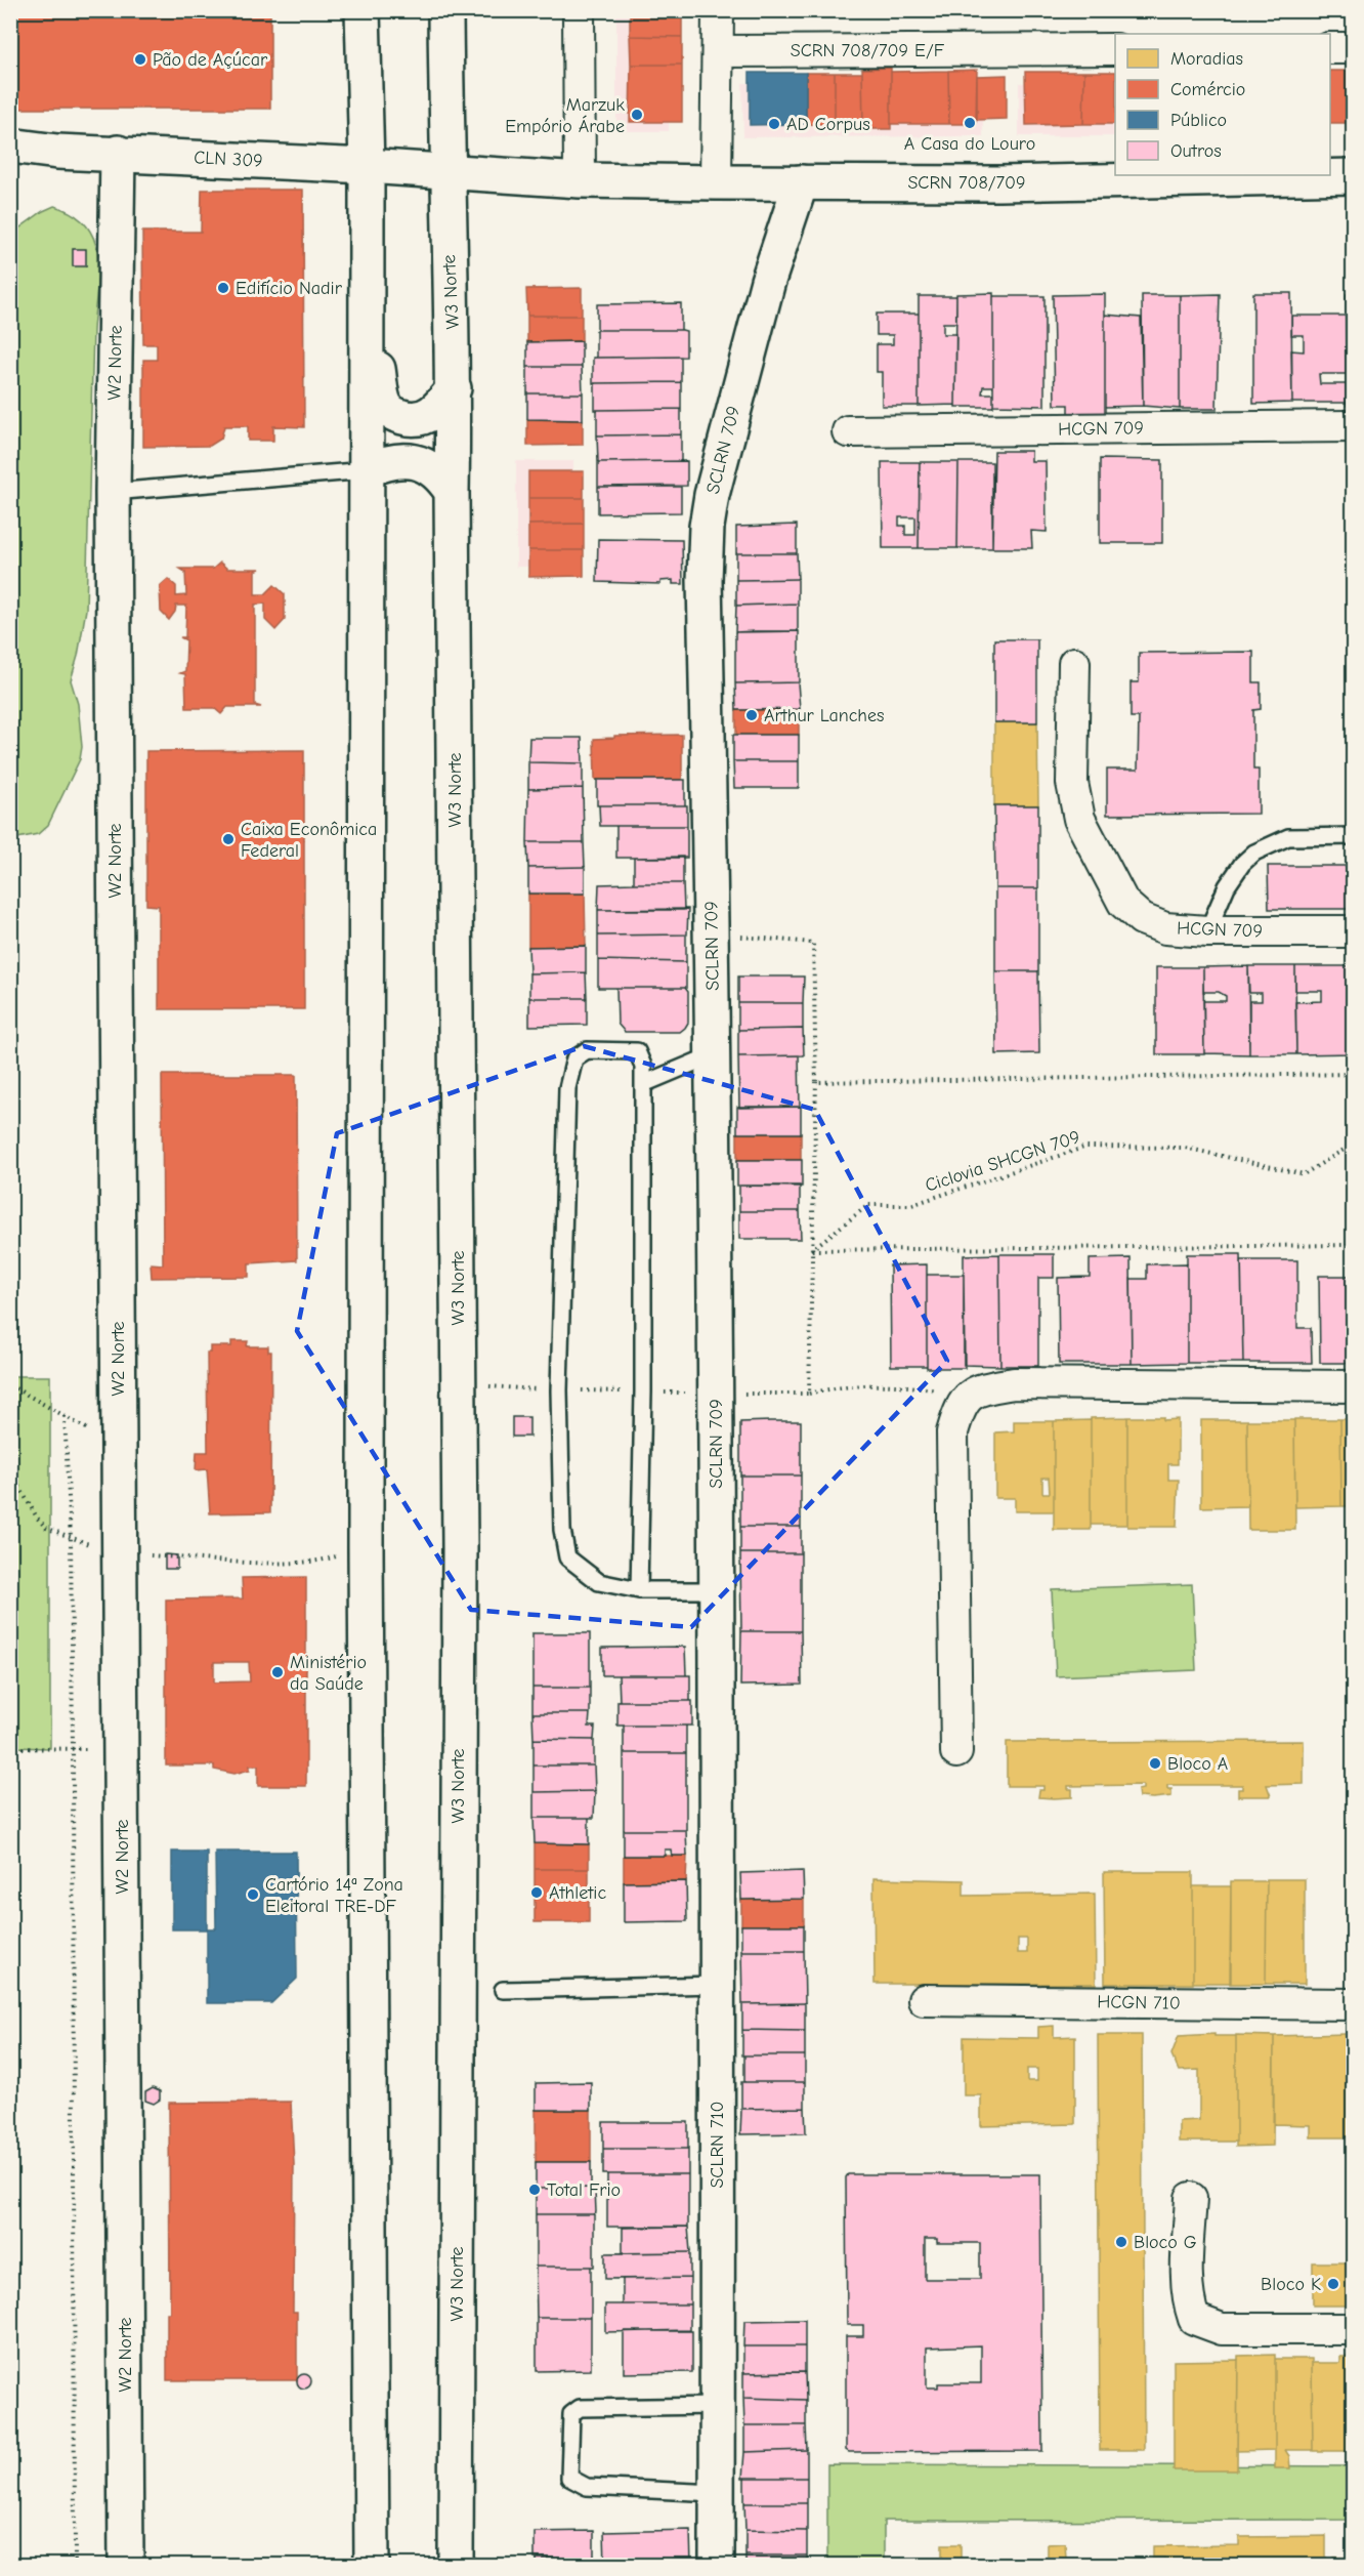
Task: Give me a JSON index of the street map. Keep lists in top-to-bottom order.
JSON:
{
  "streets": {
    "main road": [
      "CLN 309",
      "SCRN 708/709",
      "W3 Norte",
      "W2 Norte",
      "SCLRN 709",
      "SCLRN 710"
    ],
    "street": ["SCRN 708/709 E/F", "HCGN 709", "HCGN 710"],
    "path": ["Ciclovia SHCGN 709"]
  },
  "crossings": [
    ["CLN 309", "SCRN 708/709"],
    ["CLN 309", "W3 Norte"],
    ["CLN 309", "W2 Norte"],
    ["SCRN 708/709", "W3 Norte"],
    ["SCRN 708/709", "SCLRN 709"],
    ["SCLRN 709", "SCLRN 710"]
  ],
  "places": [
    "Pão de Açúcar",
    "Marzuk Empório Árabe",
    "A Casa do Louro",
    "AD Corpus",
    "Edifício Nadir",
    "Arthur Lanches",
    "Caixa Econômica Federal",
    "Ministério da Saúde",
    "Bloco A",
    "Athletic",
    "Cartório 14ª Zona Eleitoral TRE-DF",
    "Total Frio",
    "Bloco G",
    "Bloco K"
  ],
  "legend": [
    "Moradias",
    "Comércio",
    "Público",
    "Outros"
  ]
}
